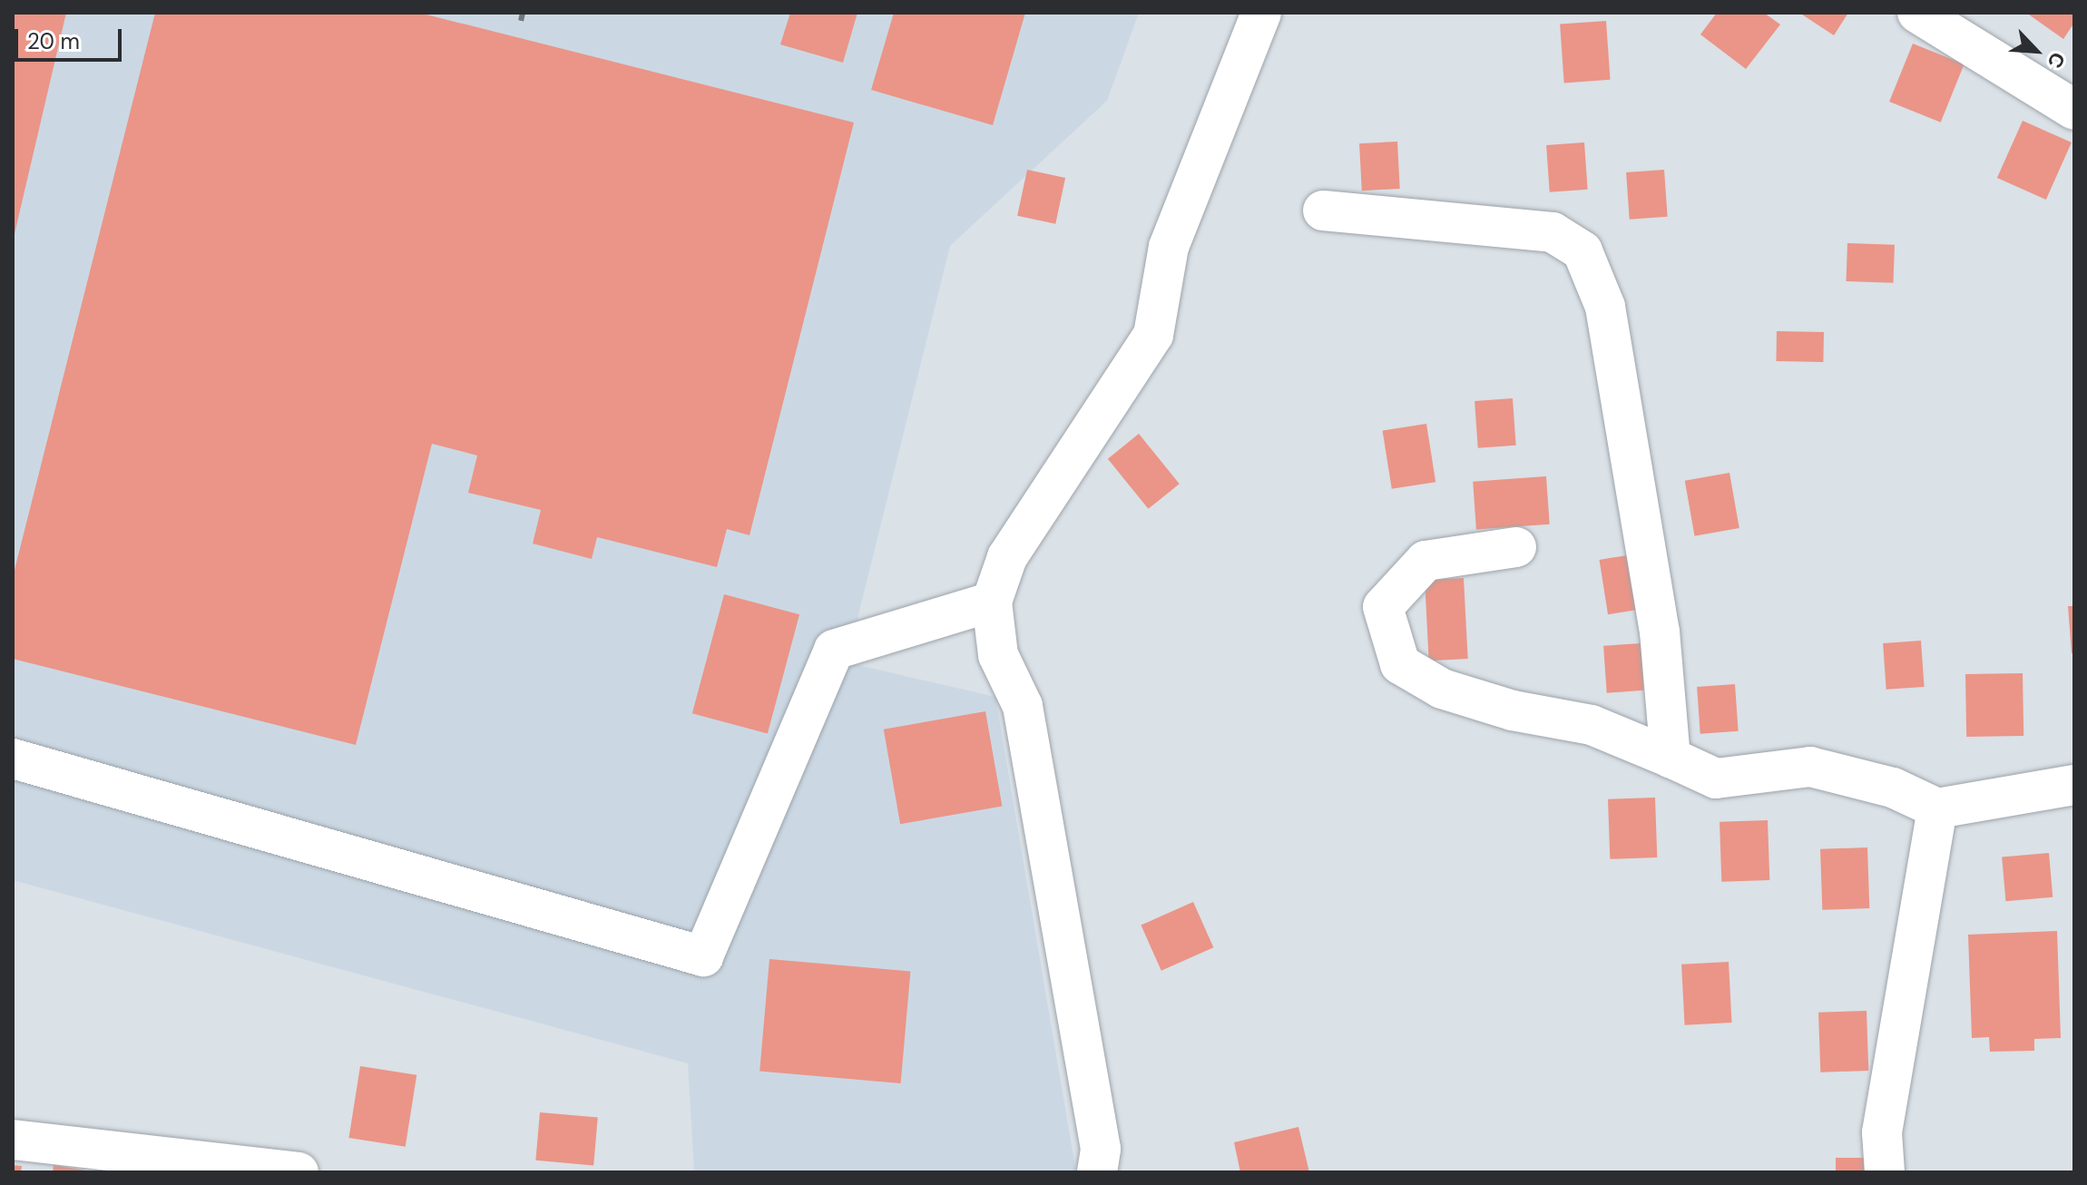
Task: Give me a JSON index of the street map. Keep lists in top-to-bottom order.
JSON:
{
  "scale_bar": "20 m",
  "north": "bottom right"
}
